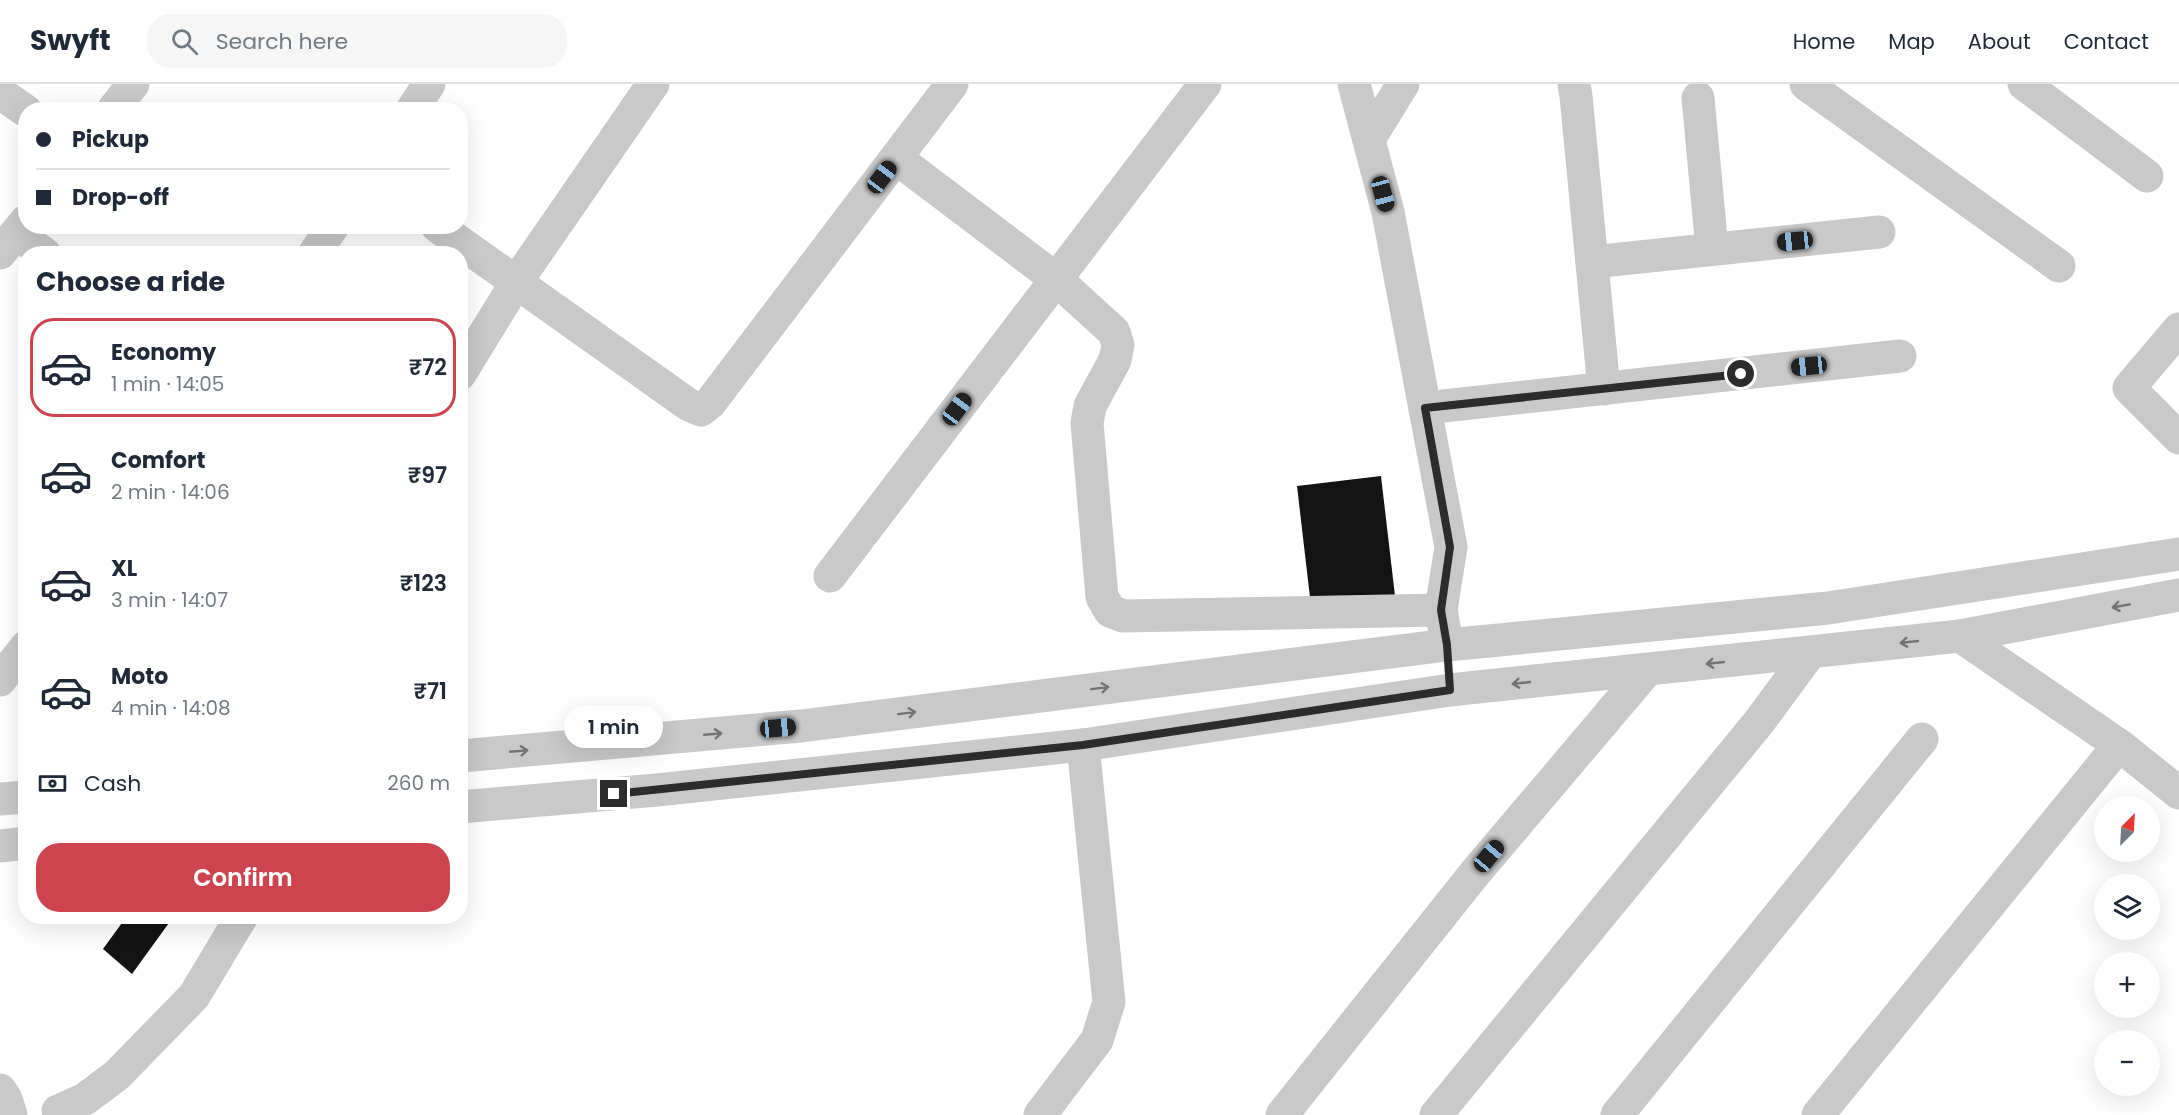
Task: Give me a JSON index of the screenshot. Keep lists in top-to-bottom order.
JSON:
{
  "north": "top right",
  "page": {
    "header": "Swyft",
    "search": "Search here",
    "nav": [
      "Home",
      "Map",
      "About",
      "Contact"
    ],
    "banner": ["Pickup", "Drop-off"],
    "heading": "Choose a ride",
    "list": [
      {
        "name": "Economy",
        "note": "1 min · 14:05",
        "value": "₹72"
      },
      {
        "name": "Comfort",
        "note": "2 min · 14:06",
        "value": "₹97"
      },
      {
        "name": "XL",
        "note": "3 min · 14:07",
        "value": "₹123"
      },
      {
        "name": "Moto",
        "note": "4 min · 14:08",
        "value": "₹71"
      }
    ],
    "bubble": "1 min",
    "pay": ["Cash", "260 m"],
    "map_buttons": ["+", "−"],
    "buttons": "Confirm"
  }
}
